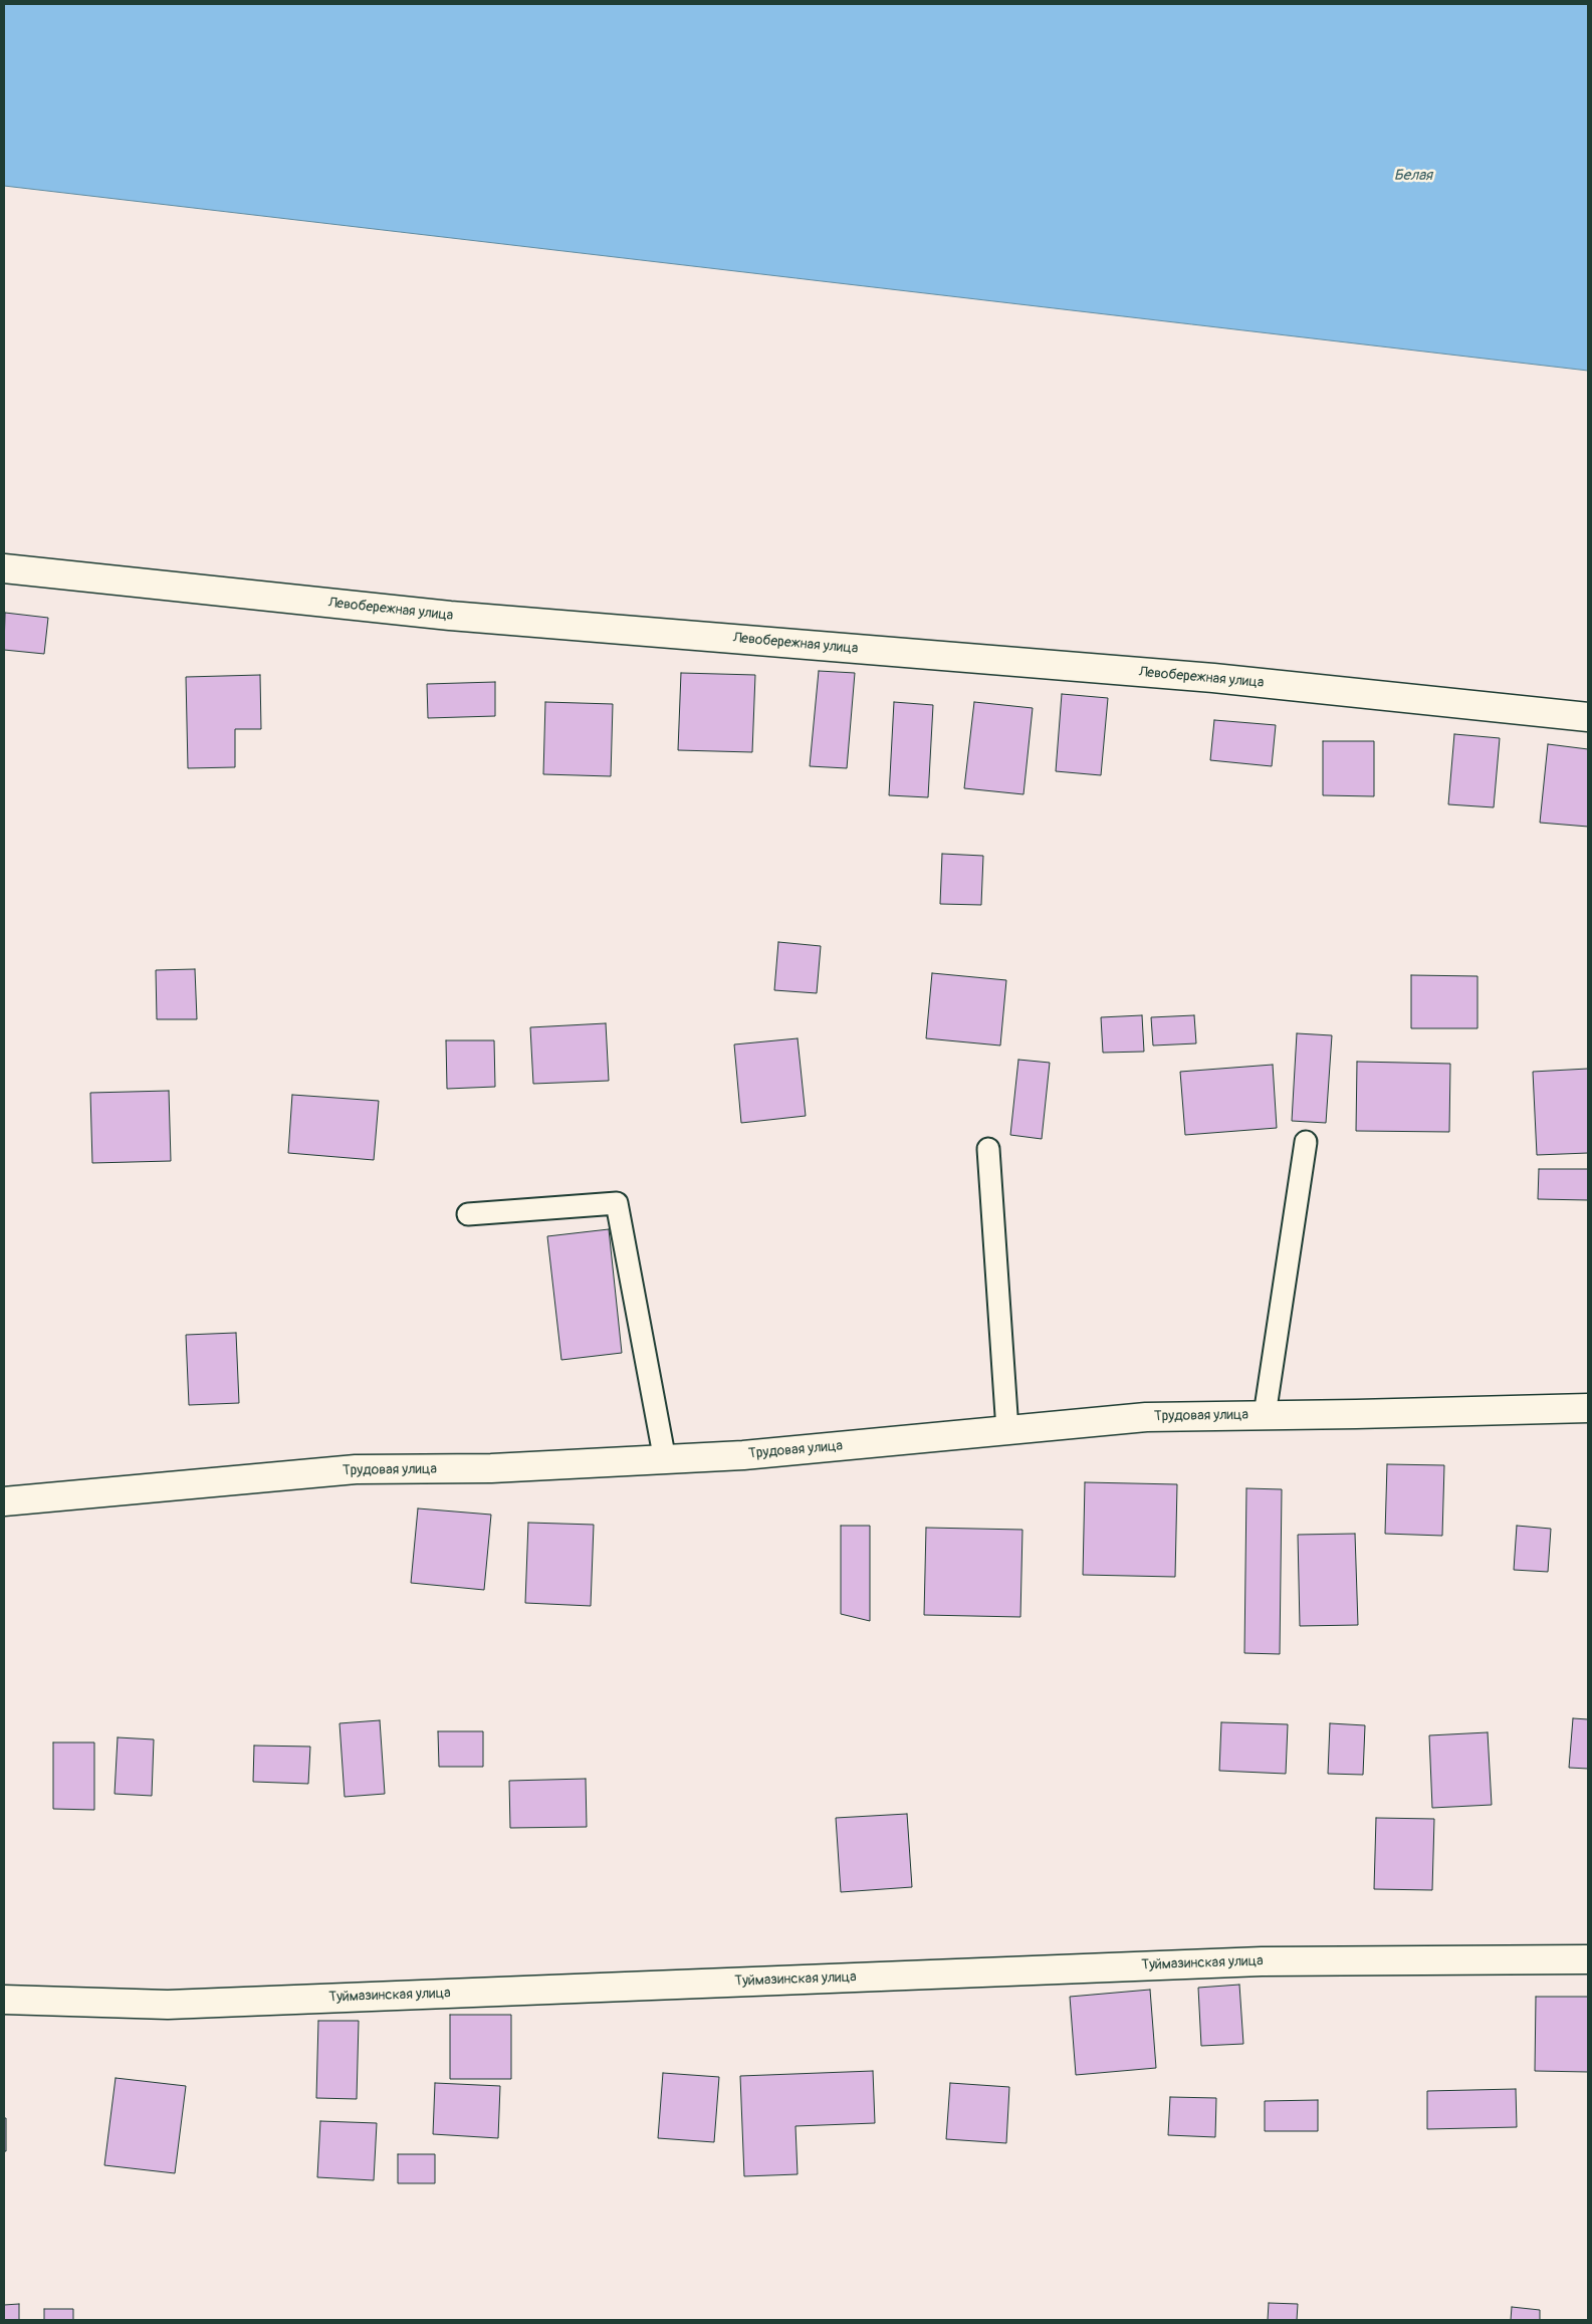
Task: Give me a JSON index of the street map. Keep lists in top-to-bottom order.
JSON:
{
  "streets": {
    "street": ["Левобережная улица", "Трудовая улица", "Туймазинская улица"]
  },
  "water": ["Белая"]
}
